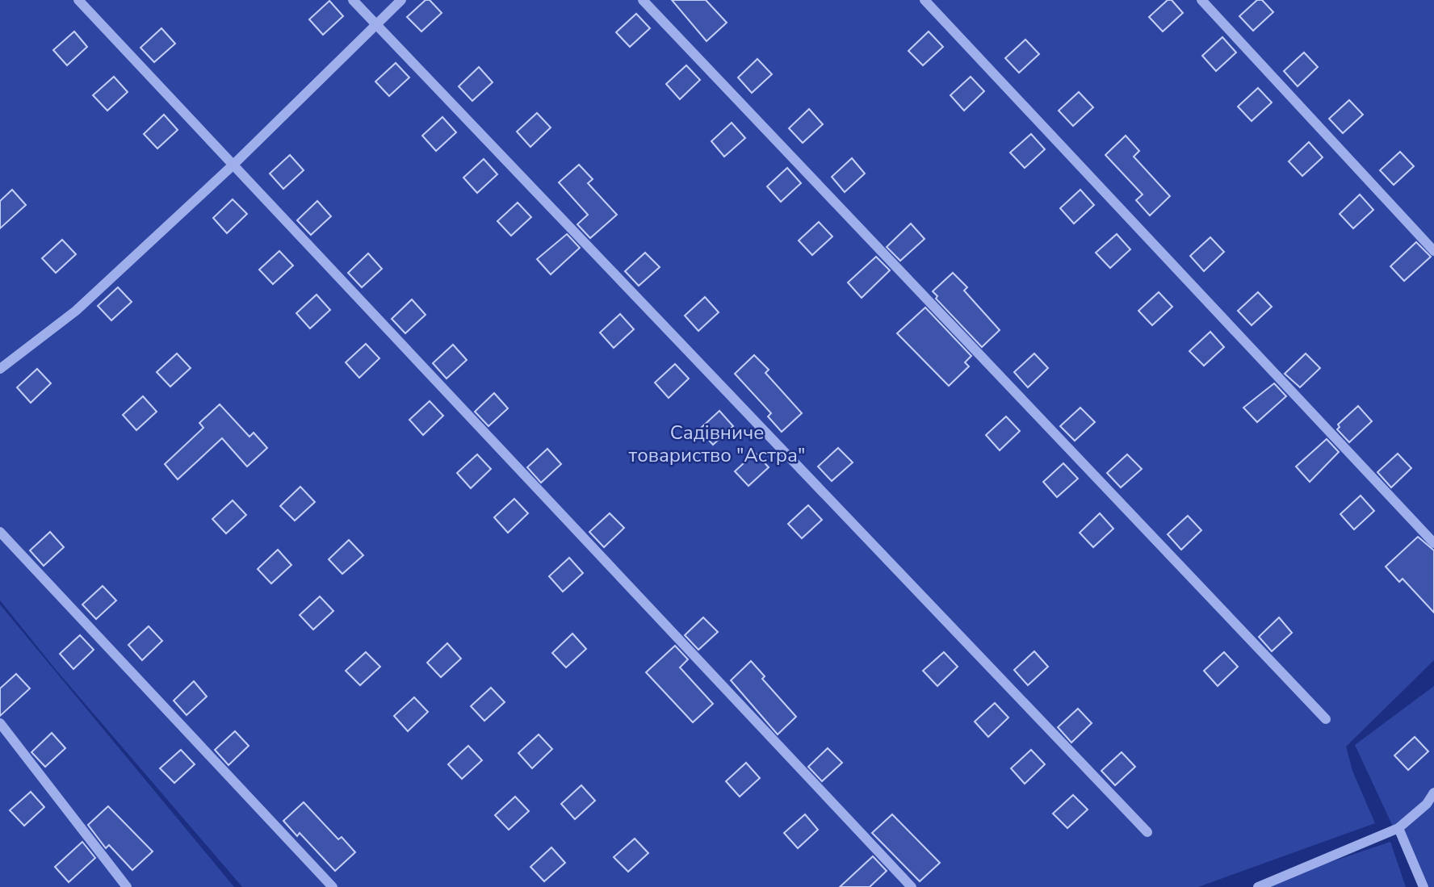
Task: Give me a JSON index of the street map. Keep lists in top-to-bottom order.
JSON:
{
  "parks": ["Садівниче товариство \"Астра\""]
}
